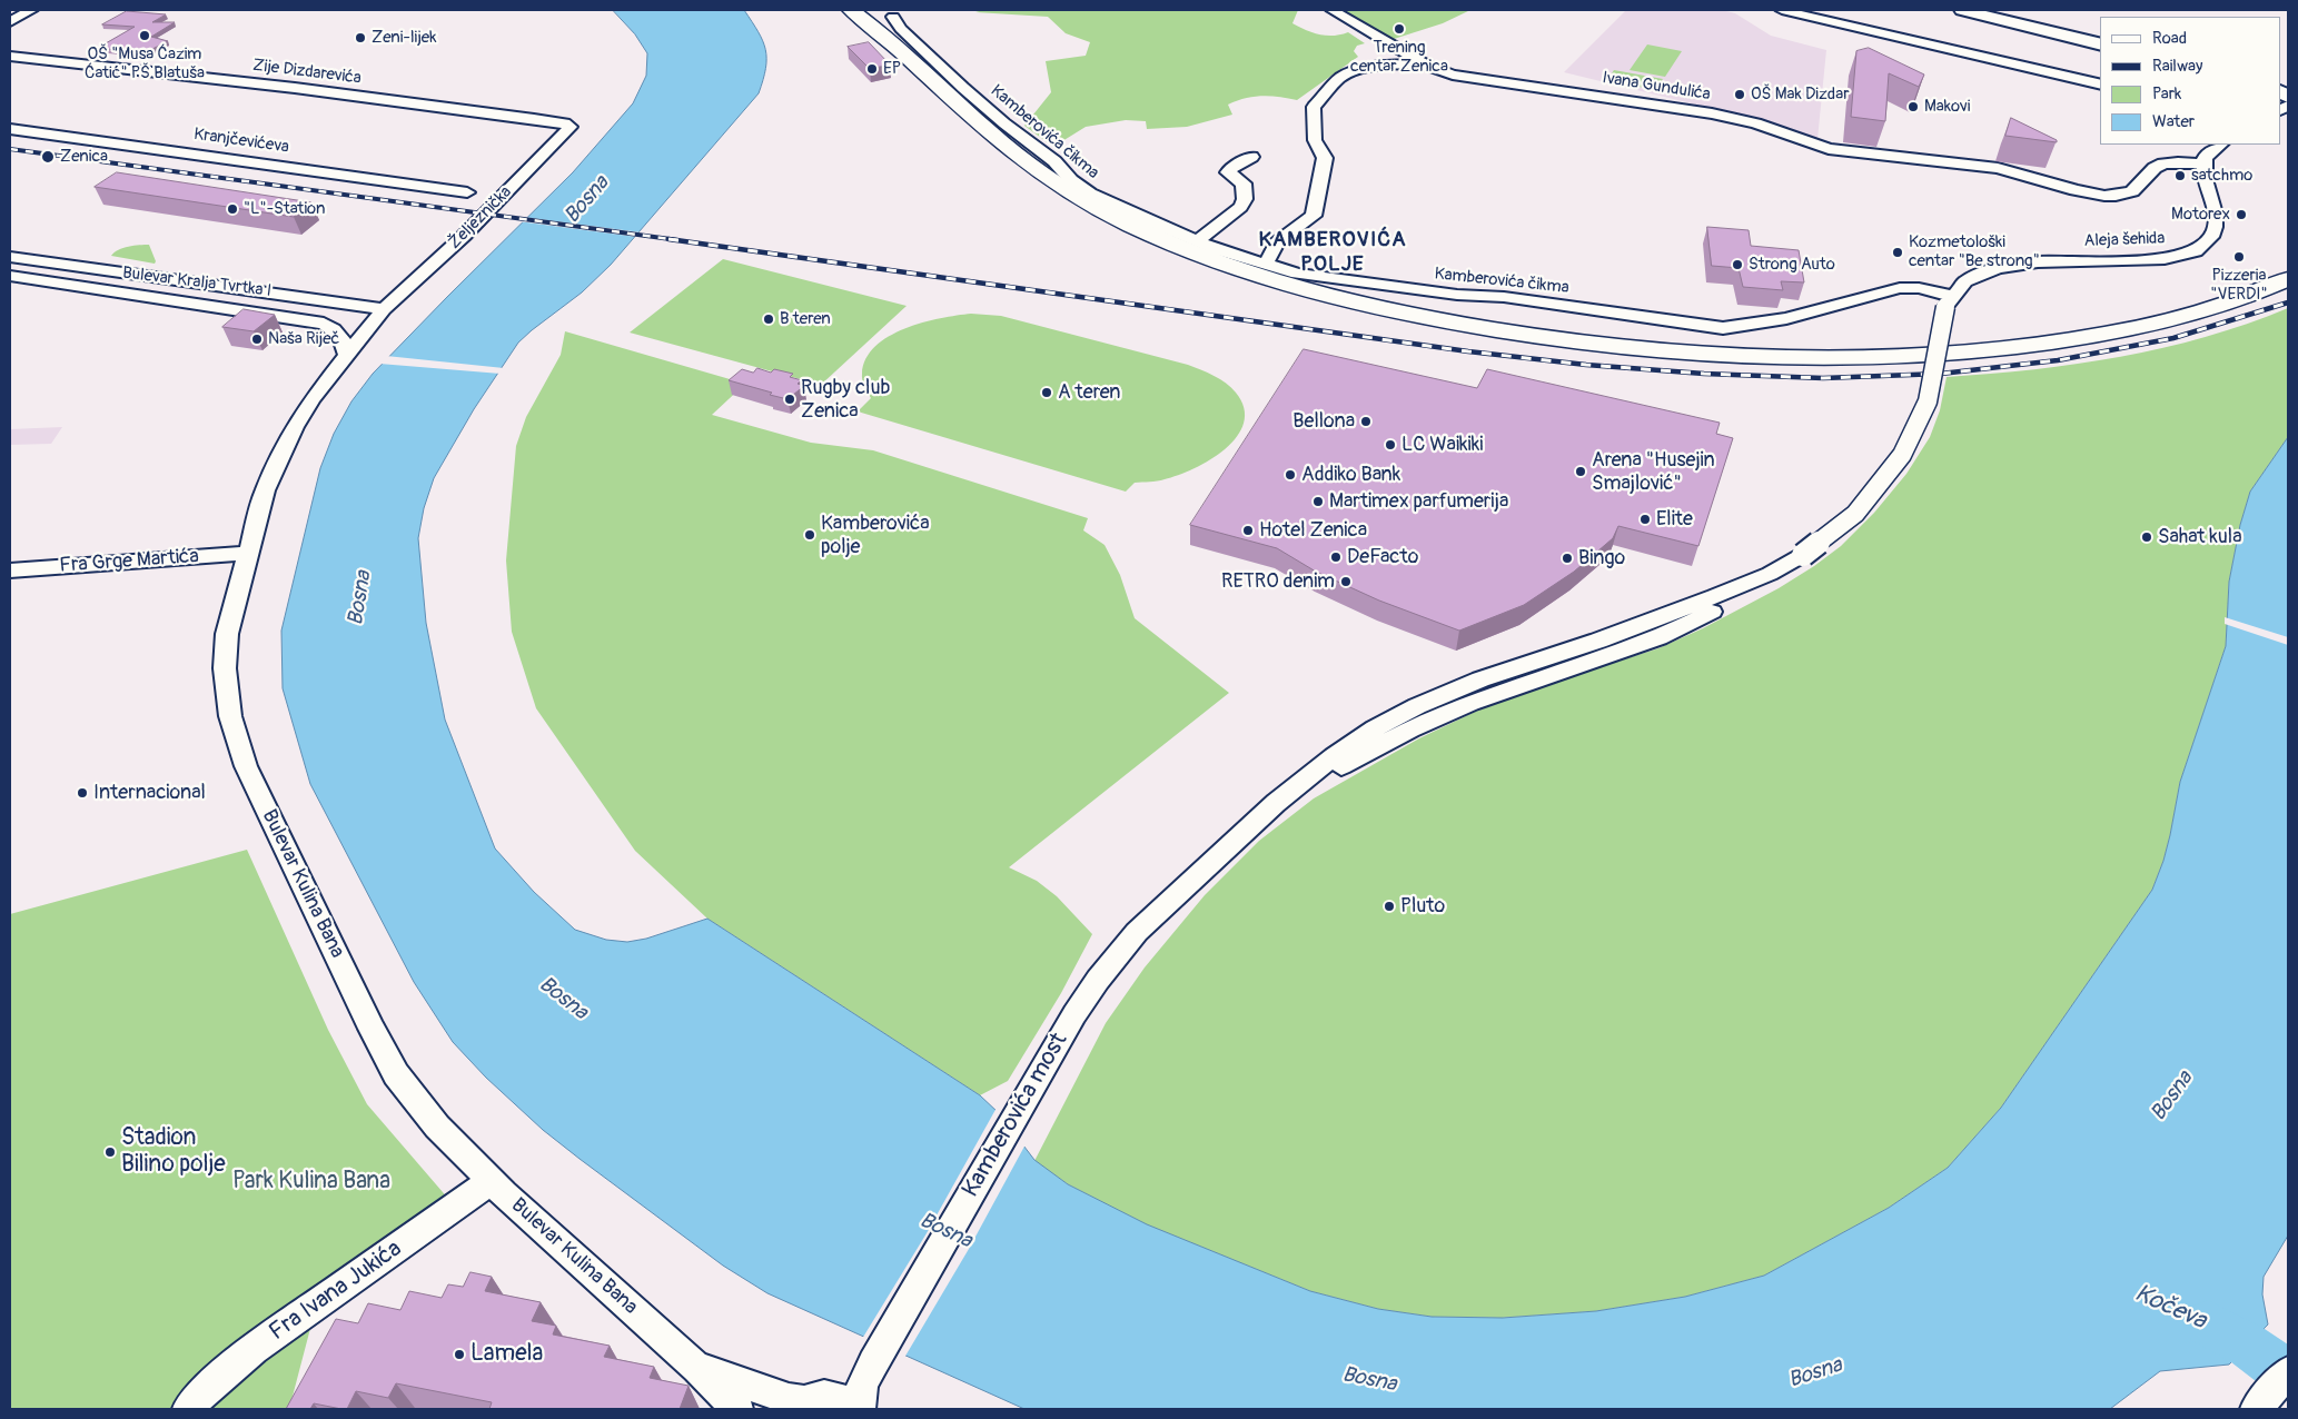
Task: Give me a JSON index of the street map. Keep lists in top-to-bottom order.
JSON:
{
  "streets": {
    "street": [
      "Zije Dizdarevića",
      "Ivana Gundulića",
      "Kamberovića čikma",
      "Kranjčevićeva",
      "Željeznička",
      "Aleja šehida",
      "Bulevar Kralja Tvrtka I",
      "Fra Grge Martića",
      "Bulevar Kulina Bana",
      "Kamberovića most",
      "Fra Ivana Jukića"
    ]
  },
  "crossings": [
    ["Zije Dizdarevića", "Željeznička"],
    ["Ivana Gundulića", "Aleja šehida"],
    ["Kamberovića čikma", "Aleja šehida"],
    ["Kamberovića čikma", "Kamberovića most"],
    ["Željeznička", "Bulevar Kralja Tvrtka I"],
    ["Željeznička", "Bulevar Kulina Bana"],
    ["Aleja šehida", "Kamberovića most"],
    ["Bulevar Kralja Tvrtka I", "Bulevar Kulina Bana"],
    ["Fra Grge Martića", "Bulevar Kulina Bana"],
    ["Bulevar Kulina Bana", "Kamberovića most"],
    ["Bulevar Kulina Bana", "Fra Ivana Jukića"]
  ],
  "districts": ["KAMBEROVIĆA POLJE"],
  "water": ["Bosna", "Kočeva"],
  "parks": ["Park Kulina Bana"],
  "places": [
    "Trening centar Zenica",
    "OŠ \"Musa Ćazim Ćatić\" PŠ Blatuša",
    "Zeni-lijek",
    "EP",
    "OŠ Mak Dizdar",
    "Makovi",
    "Zenica",
    "satchmo",
    "\"L\"-Station",
    "Motorex",
    "Kozmetološki centar \"Be strong\"",
    "Pizzeria \"VERDI\"",
    "Strong Auto",
    "B teren",
    "Naša Riječ",
    "A teren",
    "Rugby club Zenica",
    "Bellona",
    "LC Waikiki",
    "Arena \"Husejin Smajlović\"",
    "Addiko Bank",
    "Martimex parfumerija",
    "Elite",
    "Hotel Zenica",
    "Kamberovića polje",
    "Sahat kula",
    "DeFacto",
    "Bingo",
    "RETRO denim",
    "Internacional",
    "Pluto",
    "Stadion Bilino polje",
    "Lamela"
  ],
  "legend": [
    "Road",
    "Railway",
    "Park",
    "Water"
  ]
}
